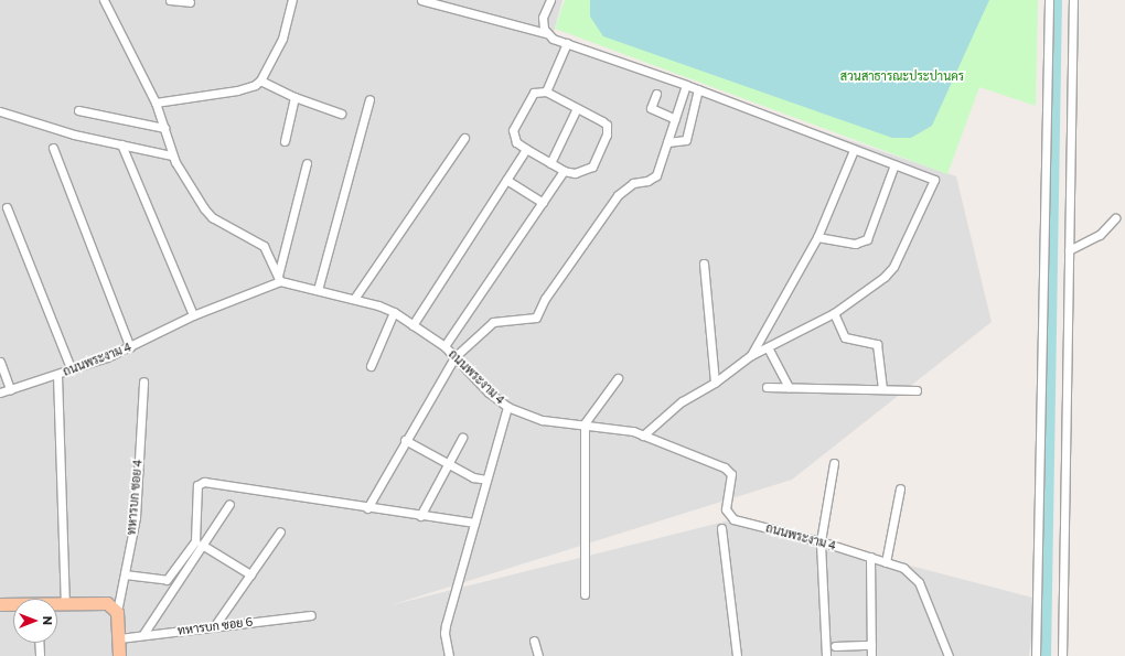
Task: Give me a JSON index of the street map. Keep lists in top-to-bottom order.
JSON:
{
  "streets": {
    "street": ["ถนนพระงาม 4", "ทหารบก ซอย 4", "ทหารบก ซอย 6"]
  },
  "parks": ["สวนสาธารณะประปานคร"],
  "north": "right"
}
